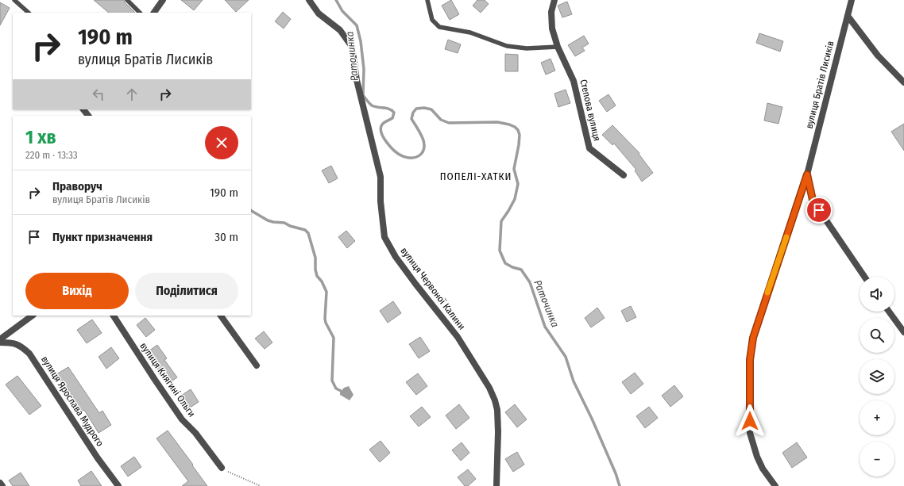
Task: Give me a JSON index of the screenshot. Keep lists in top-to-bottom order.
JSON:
{
  "streets": {
    "street": [
      "вулиця Братів Лисиків",
      "Степова вулиця",
      "вулиця Червоної Калини",
      "вулиця Княгині Ольги",
      "вулиця Ярослава Мудрого"
    ]
  },
  "districts": ["ПОПЕЛІ-ХАТКИ"],
  "water": ["Раточинка"],
  "page": {
    "turn": ["190 m", "вулиця Братів Лисиків"],
    "heading": ["1 хв", "220 m · 13:33"],
    "list": [
      {
        "name": "Праворуч",
        "note": "вулиця Братів Лисиків",
        "value": "190 m"
      },
      {
        "name": "Пункт призначення",
        "value": "30 m"
      }
    ],
    "buttons": ["Вихід", "Поділитися"],
    "map_buttons": ["+", "−"]
  }
}
